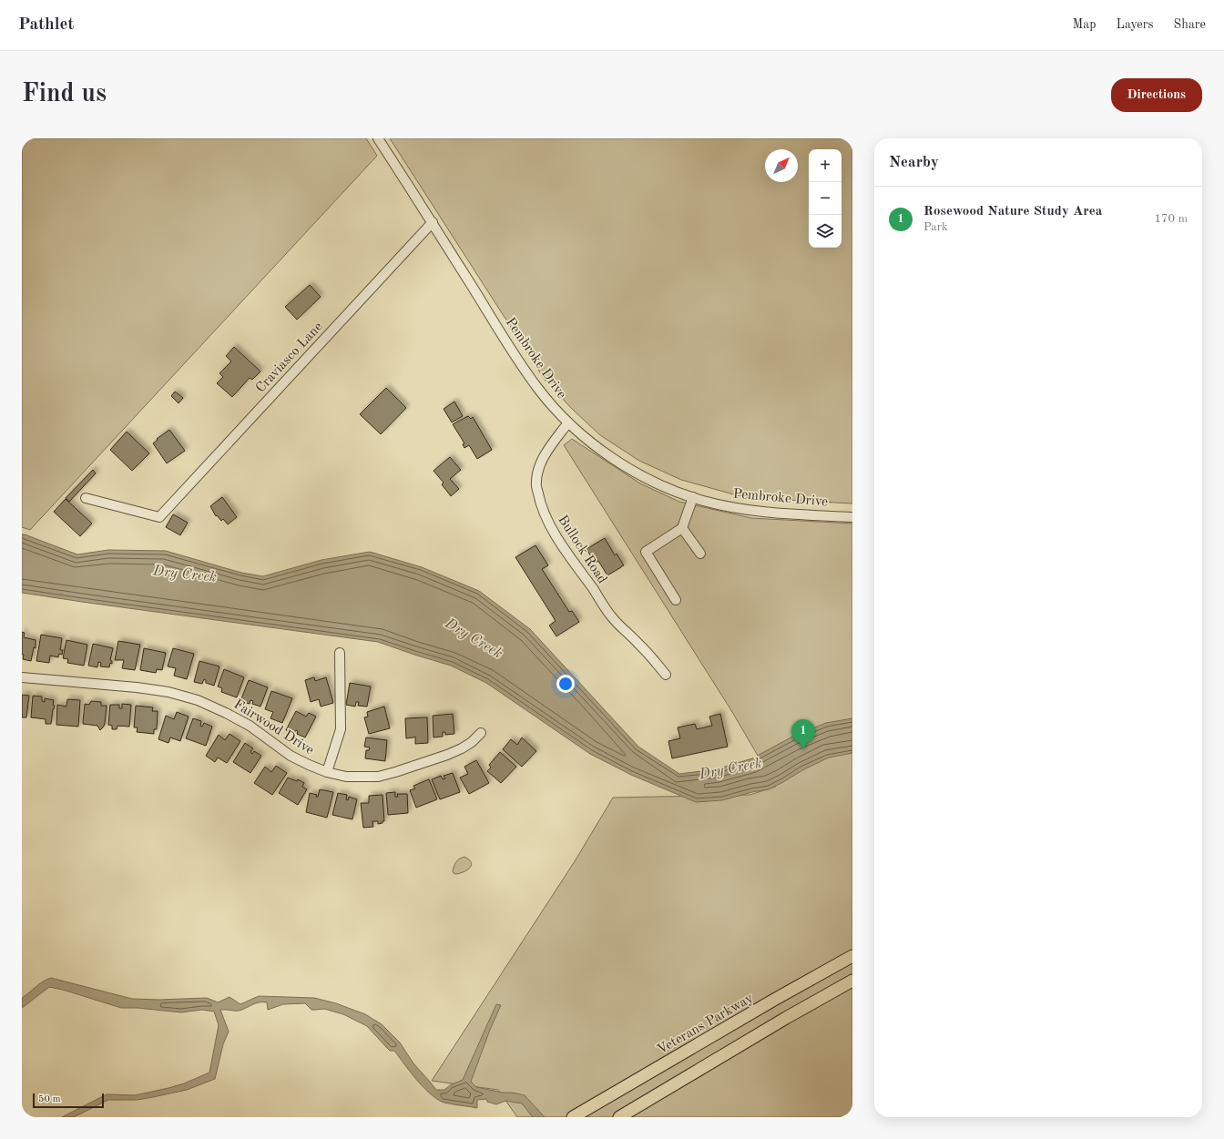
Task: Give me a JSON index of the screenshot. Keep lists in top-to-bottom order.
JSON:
{
  "streets": {
    "main road": ["Veterans Parkway"],
    "street": [
      "Craviasco Lane",
      "Pembroke Drive",
      "Bullock Road",
      "Fairwood Drive"
    ]
  },
  "crossings": [
    ["Craviasco Lane", "Pembroke Drive"],
    ["Pembroke Drive", "Bullock Road"]
  ],
  "water": ["Dry Creek"],
  "scale_bar": "50 m",
  "north": "top right",
  "page": {
    "header": "Pathlet",
    "nav": ["Map", "Layers", "Share"],
    "buttons": "Directions",
    "title": "Find us",
    "heading": "Nearby",
    "map_buttons": ["+", "−"],
    "list": [
      {
        "mark": "1",
        "name": "Rosewood Nature Study Area",
        "note": "Park",
        "value": "170 m"
      }
    ],
    "pins": "1",
    "scale": "50 m"
  }
}
